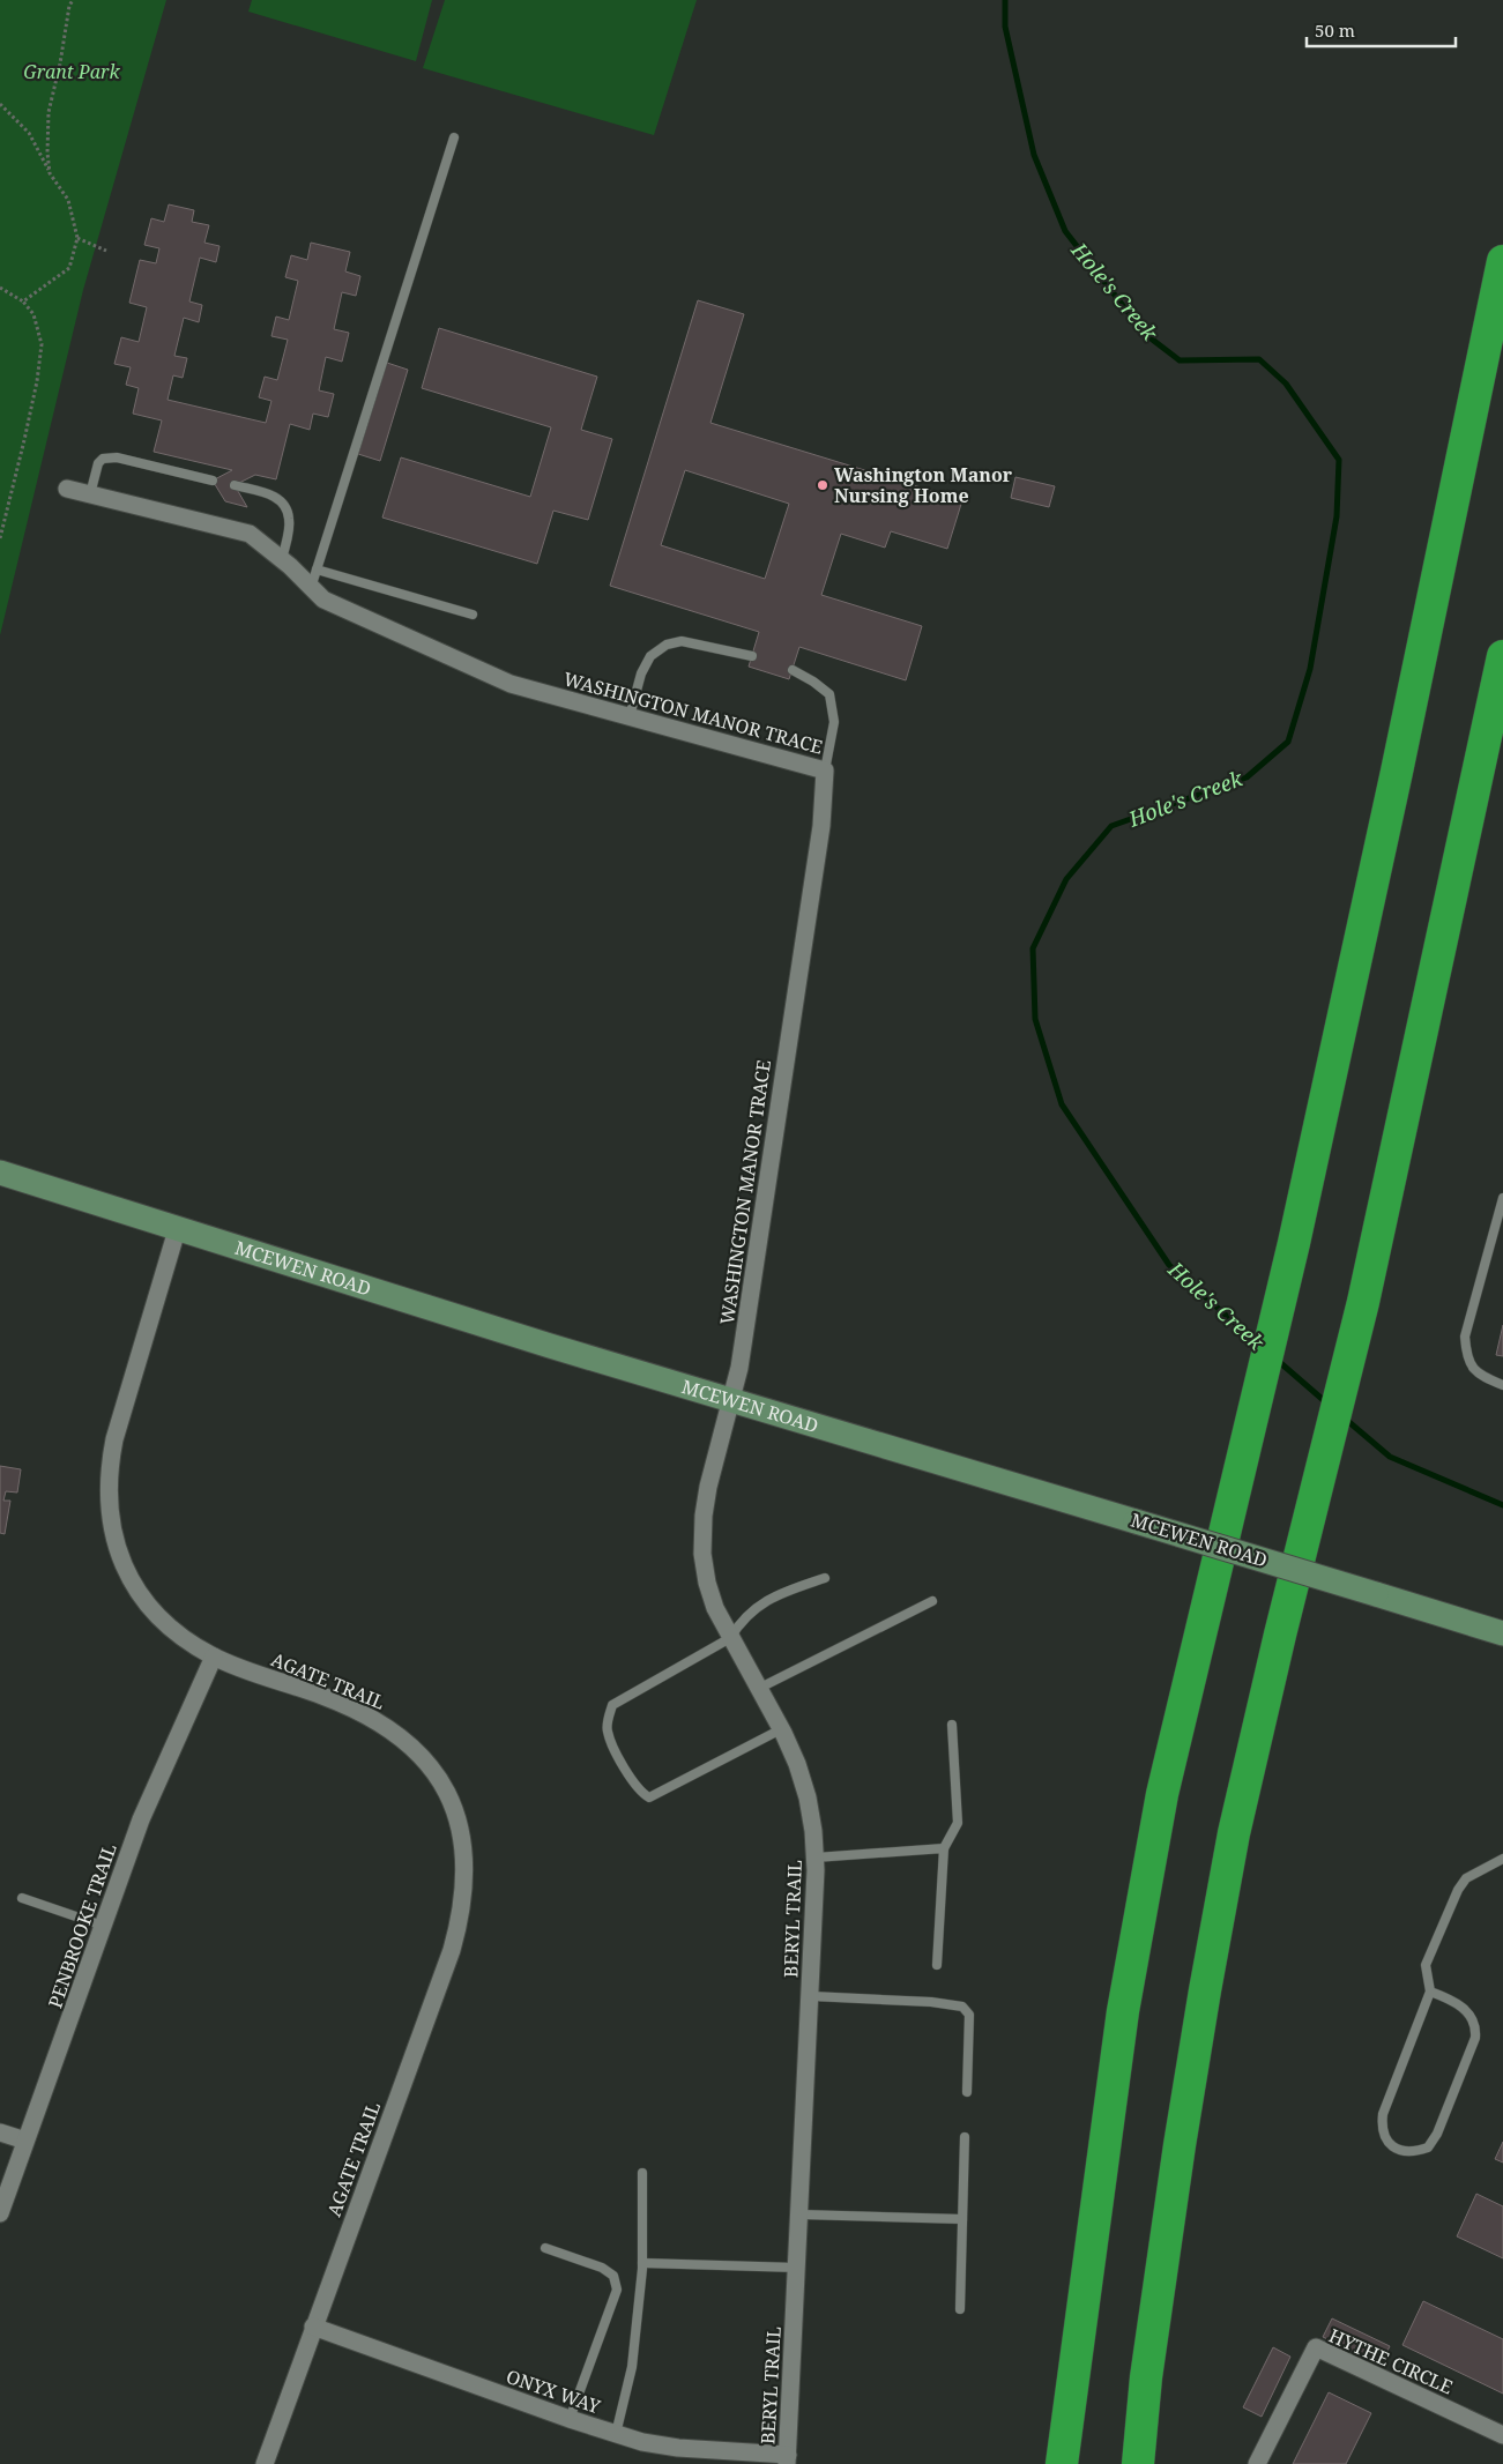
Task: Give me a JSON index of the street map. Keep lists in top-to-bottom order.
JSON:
{
  "streets": {
    "street": [
      "WASHINGTON MANOR TRACE",
      "MCEWEN ROAD",
      "AGATE TRAIL",
      "BERYL TRAIL",
      "PENBROOKE TRAIL",
      "HYTHE CIRCLE",
      "ONYX WAY"
    ]
  },
  "crossings": [
    ["WASHINGTON MANOR TRACE", "MCEWEN ROAD"],
    ["WASHINGTON MANOR TRACE", "BERYL TRAIL"],
    ["MCEWEN ROAD", "AGATE TRAIL"],
    ["MCEWEN ROAD", "BERYL TRAIL"],
    ["AGATE TRAIL", "PENBROOKE TRAIL"],
    ["AGATE TRAIL", "ONYX WAY"],
    ["BERYL TRAIL", "ONYX WAY"]
  ],
  "water": ["Hole's Creek"],
  "parks": ["Grant Park"],
  "places": ["Washington Manor Nursing Home"],
  "scale_bar": "50 m"
}
